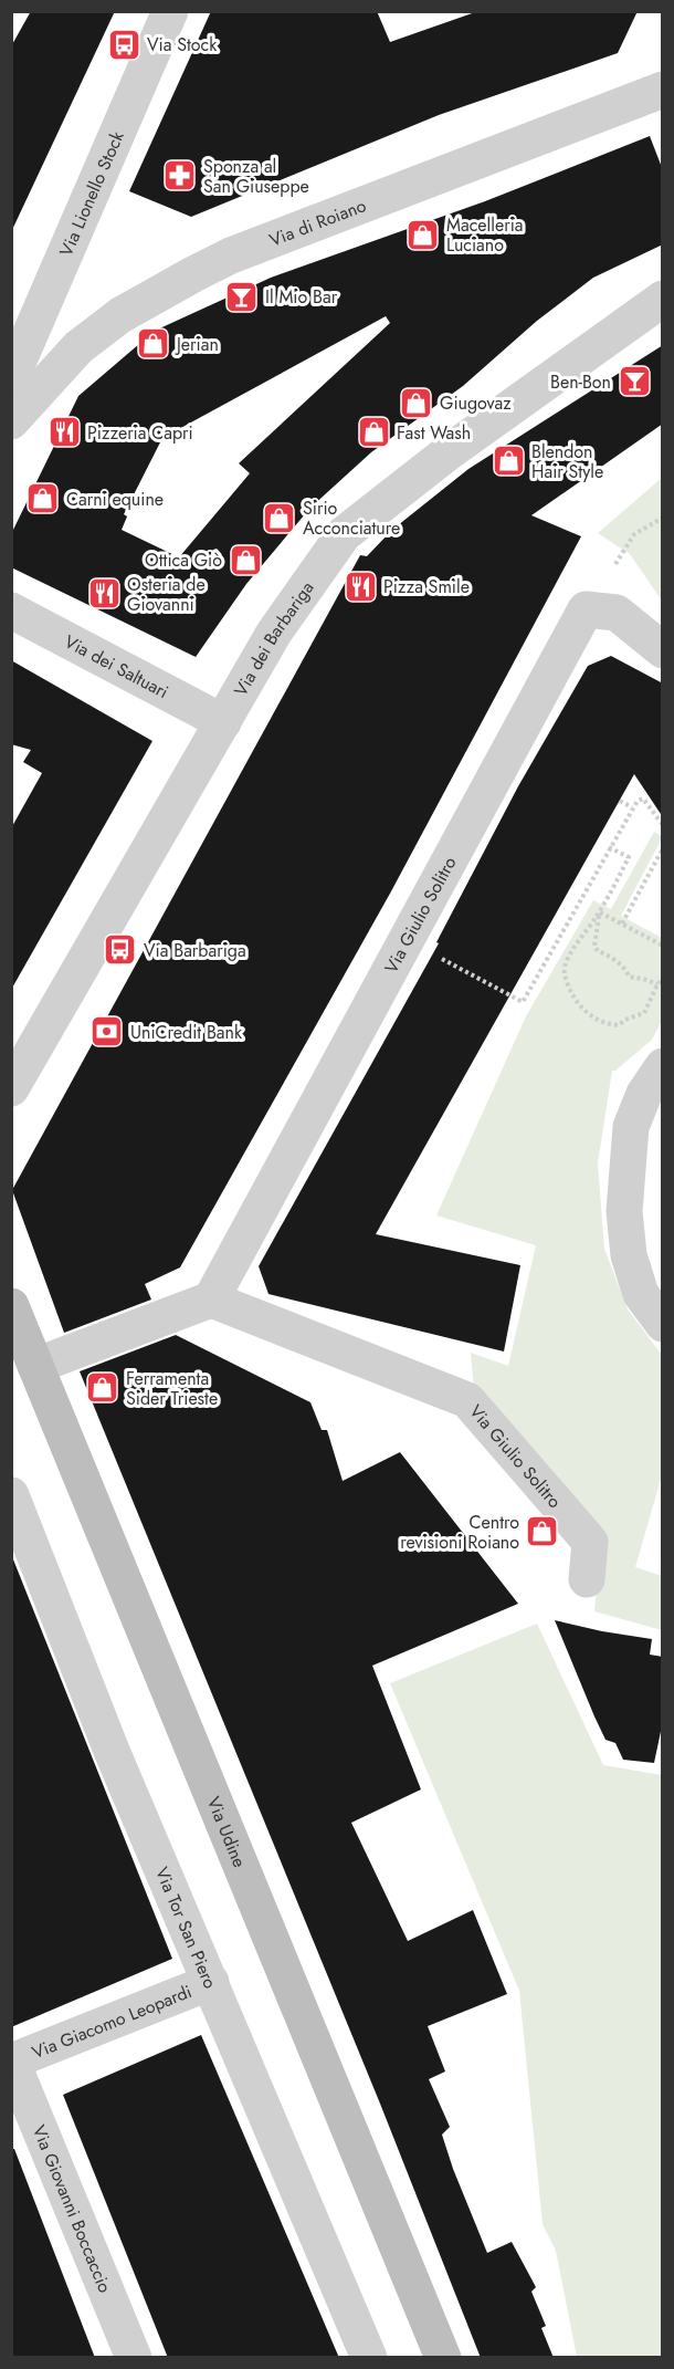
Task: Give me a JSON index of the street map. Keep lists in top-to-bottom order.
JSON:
{
  "streets": {
    "main road": ["Via Udine"],
    "street": [
      "Via Lionello Stock",
      "Via di Roiano",
      "Via dei Barbariga",
      "Via dei Saltuari",
      "Via Giulio Solitro",
      "Via Tor San Piero",
      "Via Giacomo Leopardi",
      "Via Giovanni Boccaccio"
    ]
  },
  "crossings": [
    ["Via dei Barbariga", "Via dei Saltuari"],
    ["Via Tor San Piero", "Via Giacomo Leopardi"],
    ["Via Giacomo Leopardi", "Via Giovanni Boccaccio"]
  ],
  "places": {
    "bus stop": ["Via Stock", "Via Barbariga"],
    "pharmacy": ["Sponza al San Giuseppe"],
    "shop": [
      "Macelleria Luciano",
      "Jerian",
      "Giugovaz",
      "Fast Wash",
      "Blendon Hair Style",
      "Carni equine",
      "Sirio Acconciature",
      "Ottica Giò",
      "Ferramenta Sider Trieste",
      "Centro revisioni Roiano"
    ],
    "bar": ["Il Mio Bar", "Ben-Bon"],
    "restaurant": ["Pizzeria Capri", "Pizza Smile", "Osteria de Giovanni"],
    "bank": ["UniCredit Bank"]
  }
}
